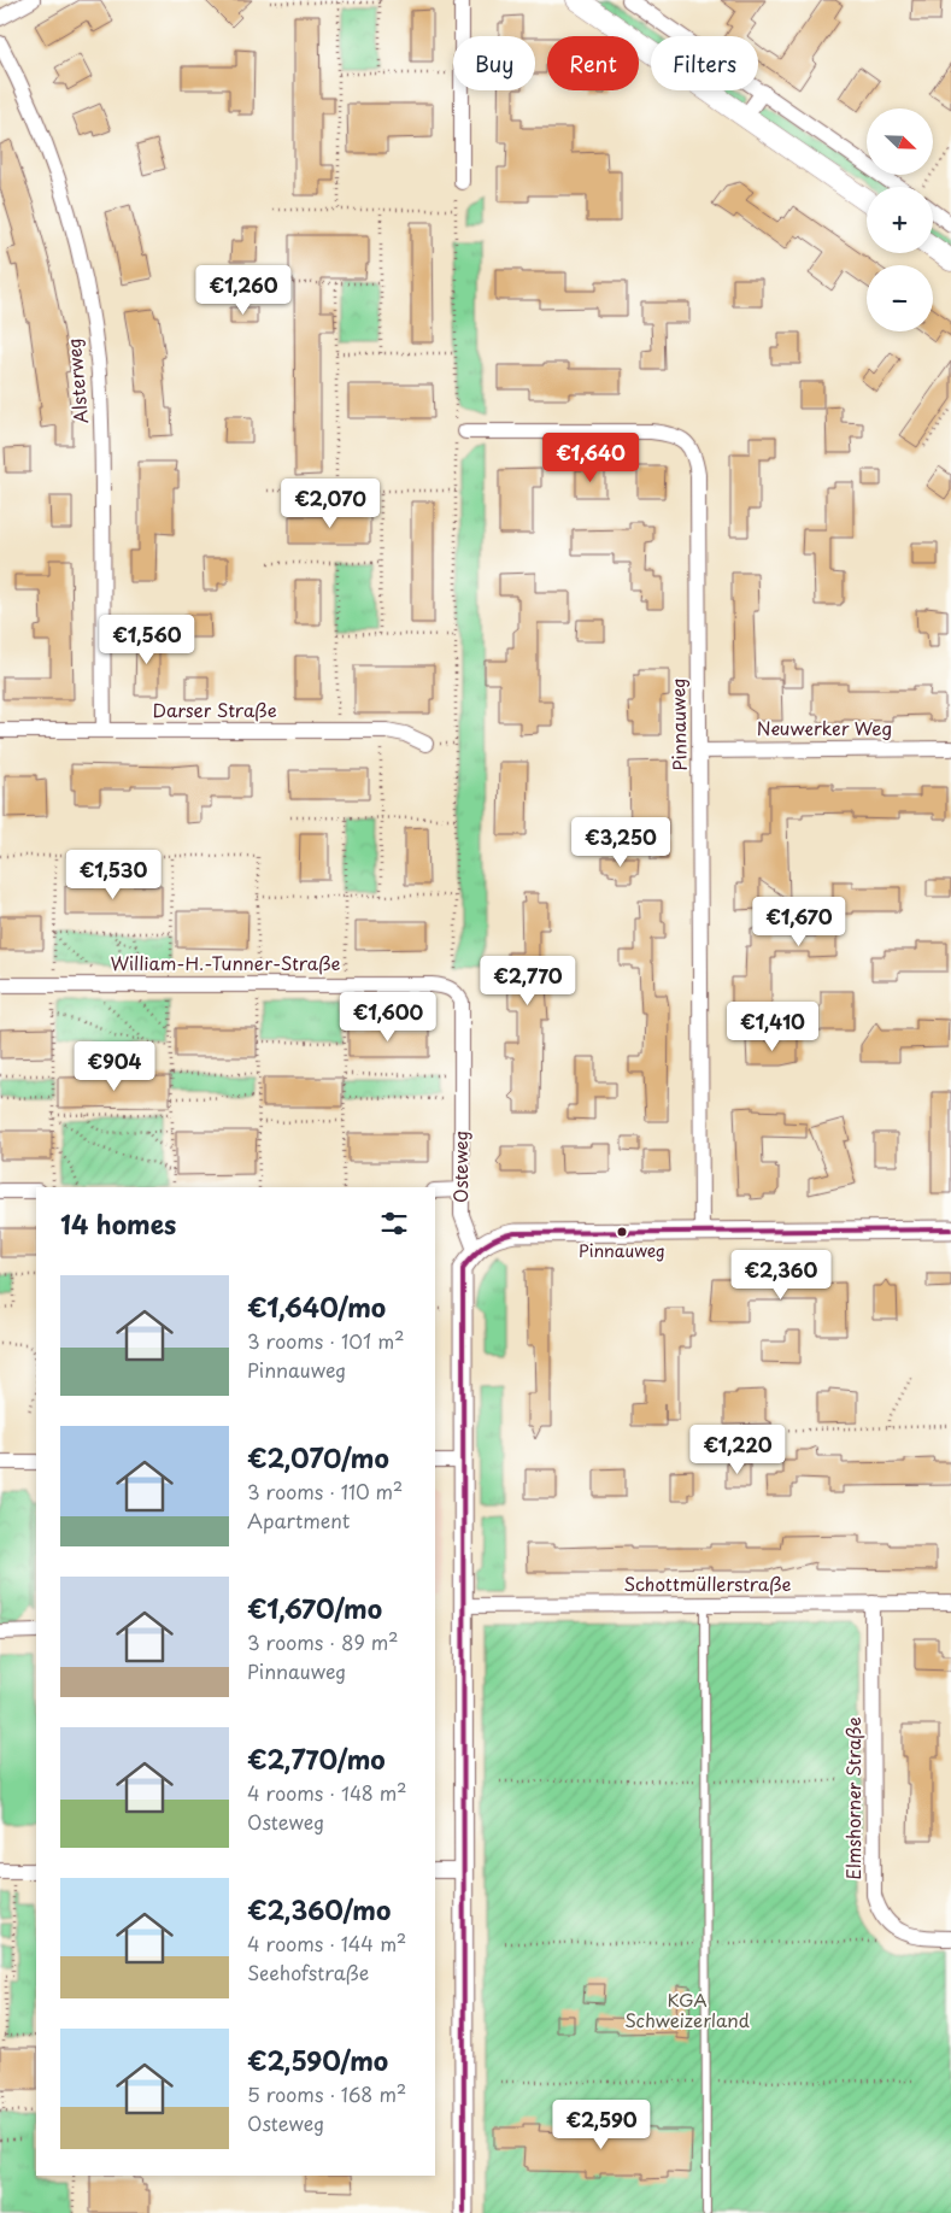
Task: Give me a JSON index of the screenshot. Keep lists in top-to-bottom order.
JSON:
{
  "streets": {
    "street": [
      "Alsterweg",
      "Darser Straße",
      "Pinnauweg",
      "Neuwerker Weg",
      "William-H.-Tunner-Straße",
      "Osteweg",
      "Schottmüllerstraße",
      "Elmshorner Straße"
    ]
  },
  "crossings": [
    ["Alsterweg", "Darser Straße"],
    ["Pinnauweg", "Neuwerker Weg"],
    ["William-H.-Tunner-Straße", "Osteweg"],
    ["Schottmüllerstraße", "Elmshorner Straße"]
  ],
  "parks": ["KGA Schweizerland"],
  "places": ["Pinnauweg"],
  "north": "bottom right",
  "page": {
    "chip": ["Buy", "Rent", "Filters"],
    "map_buttons": ["+", "−"],
    "price": [
      "€1,260",
      "€1,640",
      "€2,070",
      "€1,560",
      "€3,250",
      "€1,530",
      "€1,670",
      "€2,770",
      "€1,600",
      "€1,410",
      "€904",
      "€2,360",
      "€1,220",
      "€2,590"
    ],
    "heading": "14 homes",
    "list": [
      {
        "name": "€1,640/mo",
        "note": "3 rooms · 101 m² · Pinnauweg"
      },
      {
        "name": "€2,070/mo",
        "note": "3 rooms · 110 m² · Apartment"
      },
      {
        "name": "€1,670/mo",
        "note": "3 rooms · 89 m² · Pinnauweg"
      },
      {
        "name": "€2,770/mo",
        "note": "4 rooms · 148 m² · Osteweg"
      },
      {
        "name": "€2,360/mo",
        "note": "4 rooms · 144 m² · Seehofstraße"
      },
      {
        "name": "€2,590/mo",
        "note": "5 rooms · 168 m² · Osteweg"
      }
    ]
  }
}
